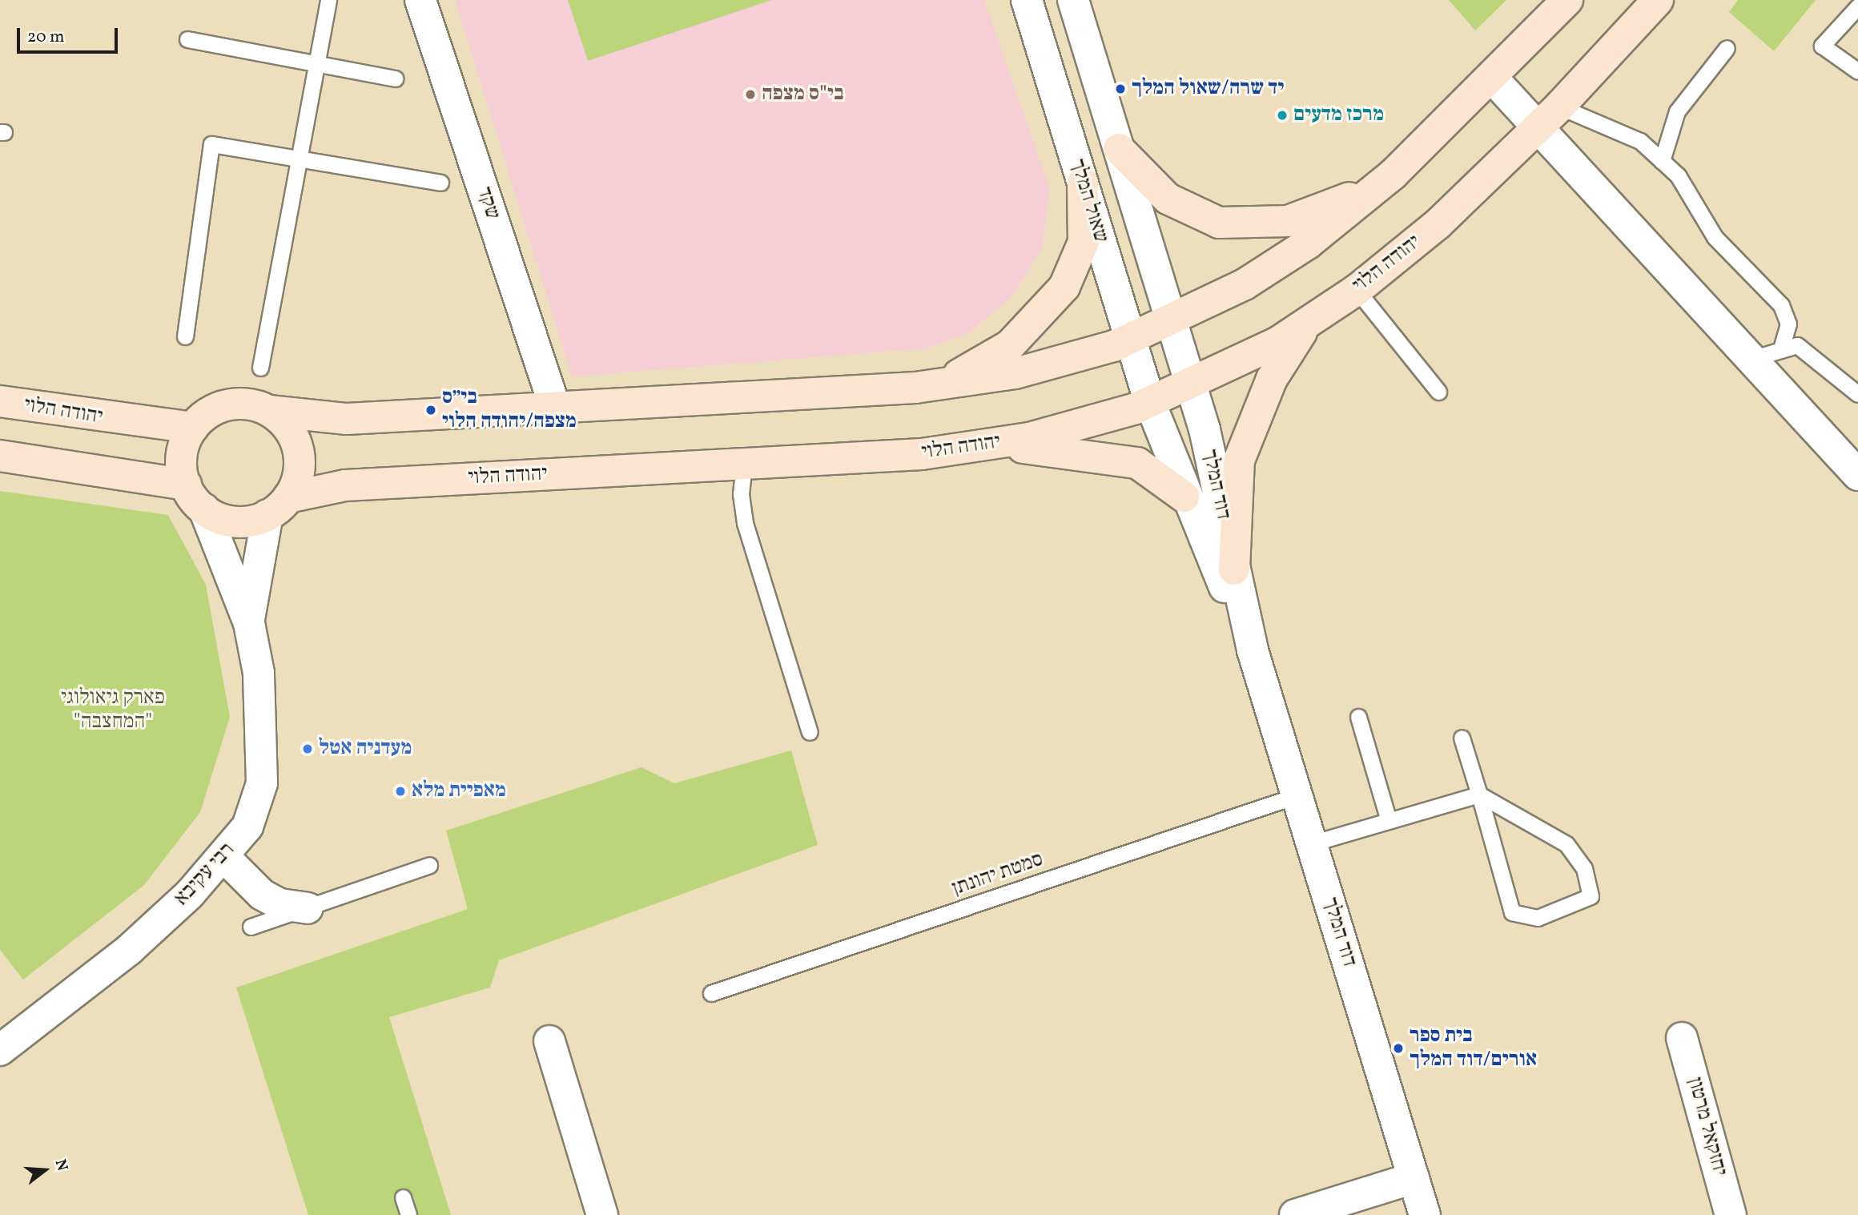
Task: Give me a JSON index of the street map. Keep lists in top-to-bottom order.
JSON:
{
  "streets": {
    "main road": ["יהודה הלוי"],
    "street": [
      "שאול המלך",
      "שקד",
      "דוד המלך",
      "רבי עקיבא",
      "יחזקאל מרטון"
    ],
    "lane": ["סמטת יהונתן"]
  },
  "crossings": [
    ["שאול המלך", "יהודה הלוי"],
    ["שאול המלך", "דוד המלך"],
    ["יהודה הלוי", "דוד המלך"],
    ["יהודה הלוי", "רבי עקיבא"],
    ["דוד המלך", "סמטת יהונתן"]
  ],
  "parks": ["פארק גיאולוגי \"המחצבה\""],
  "places": [
    "יד שרה/שאול המלך",
    "בי\"ס מצפה",
    "מרכז מדעים",
    "בי״ס מצפה/יהודה הלוי",
    "מעדניה אטל",
    "מאפיית מלא",
    "בית ספר אורים/דוד המלך"
  ],
  "scale_bar": "20 m",
  "north": "right"
}
